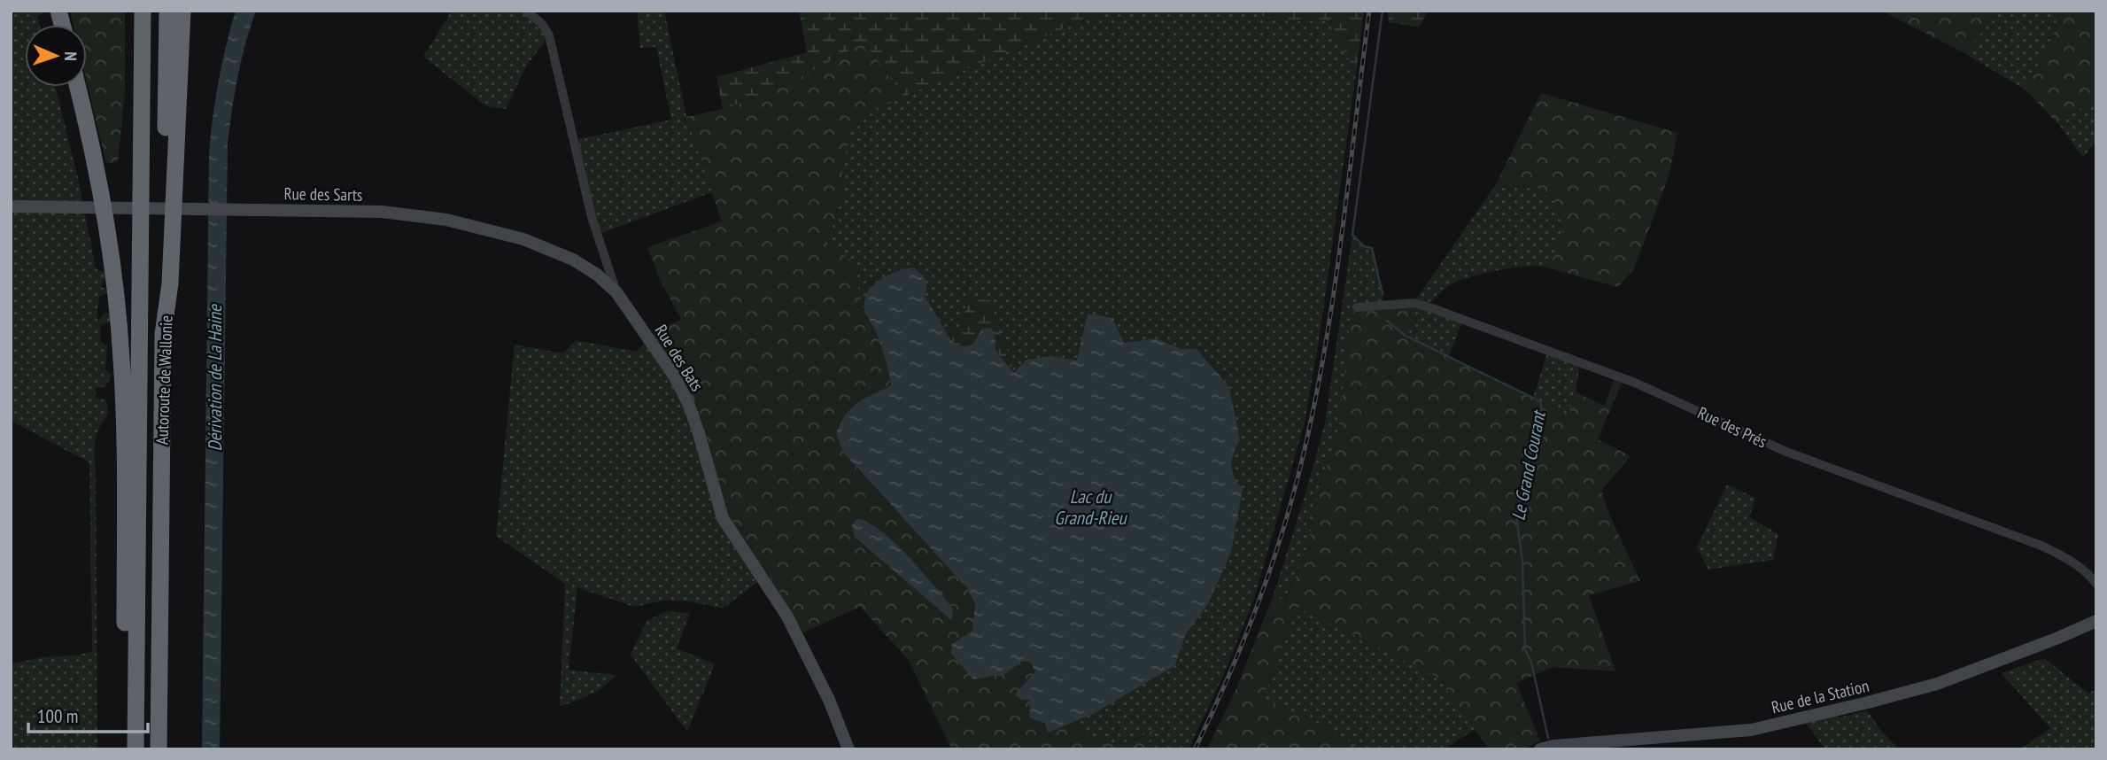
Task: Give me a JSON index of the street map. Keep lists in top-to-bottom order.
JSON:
{
  "streets": {
    "highway": ["Autoroute de Wallonie"],
    "street": [
      "Rue des Sarts",
      "Rue des Bats",
      "Rue des Prés",
      "Rue de la Station"
    ]
  },
  "crossings": [
    ["Rue des Sarts", "Rue des Bats"]
  ],
  "water": ["Dérivation de La Haine", "Le Grand Courant", "Lac du Grand-Rieu"],
  "scale_bar": "100 m",
  "north": "right"
}
